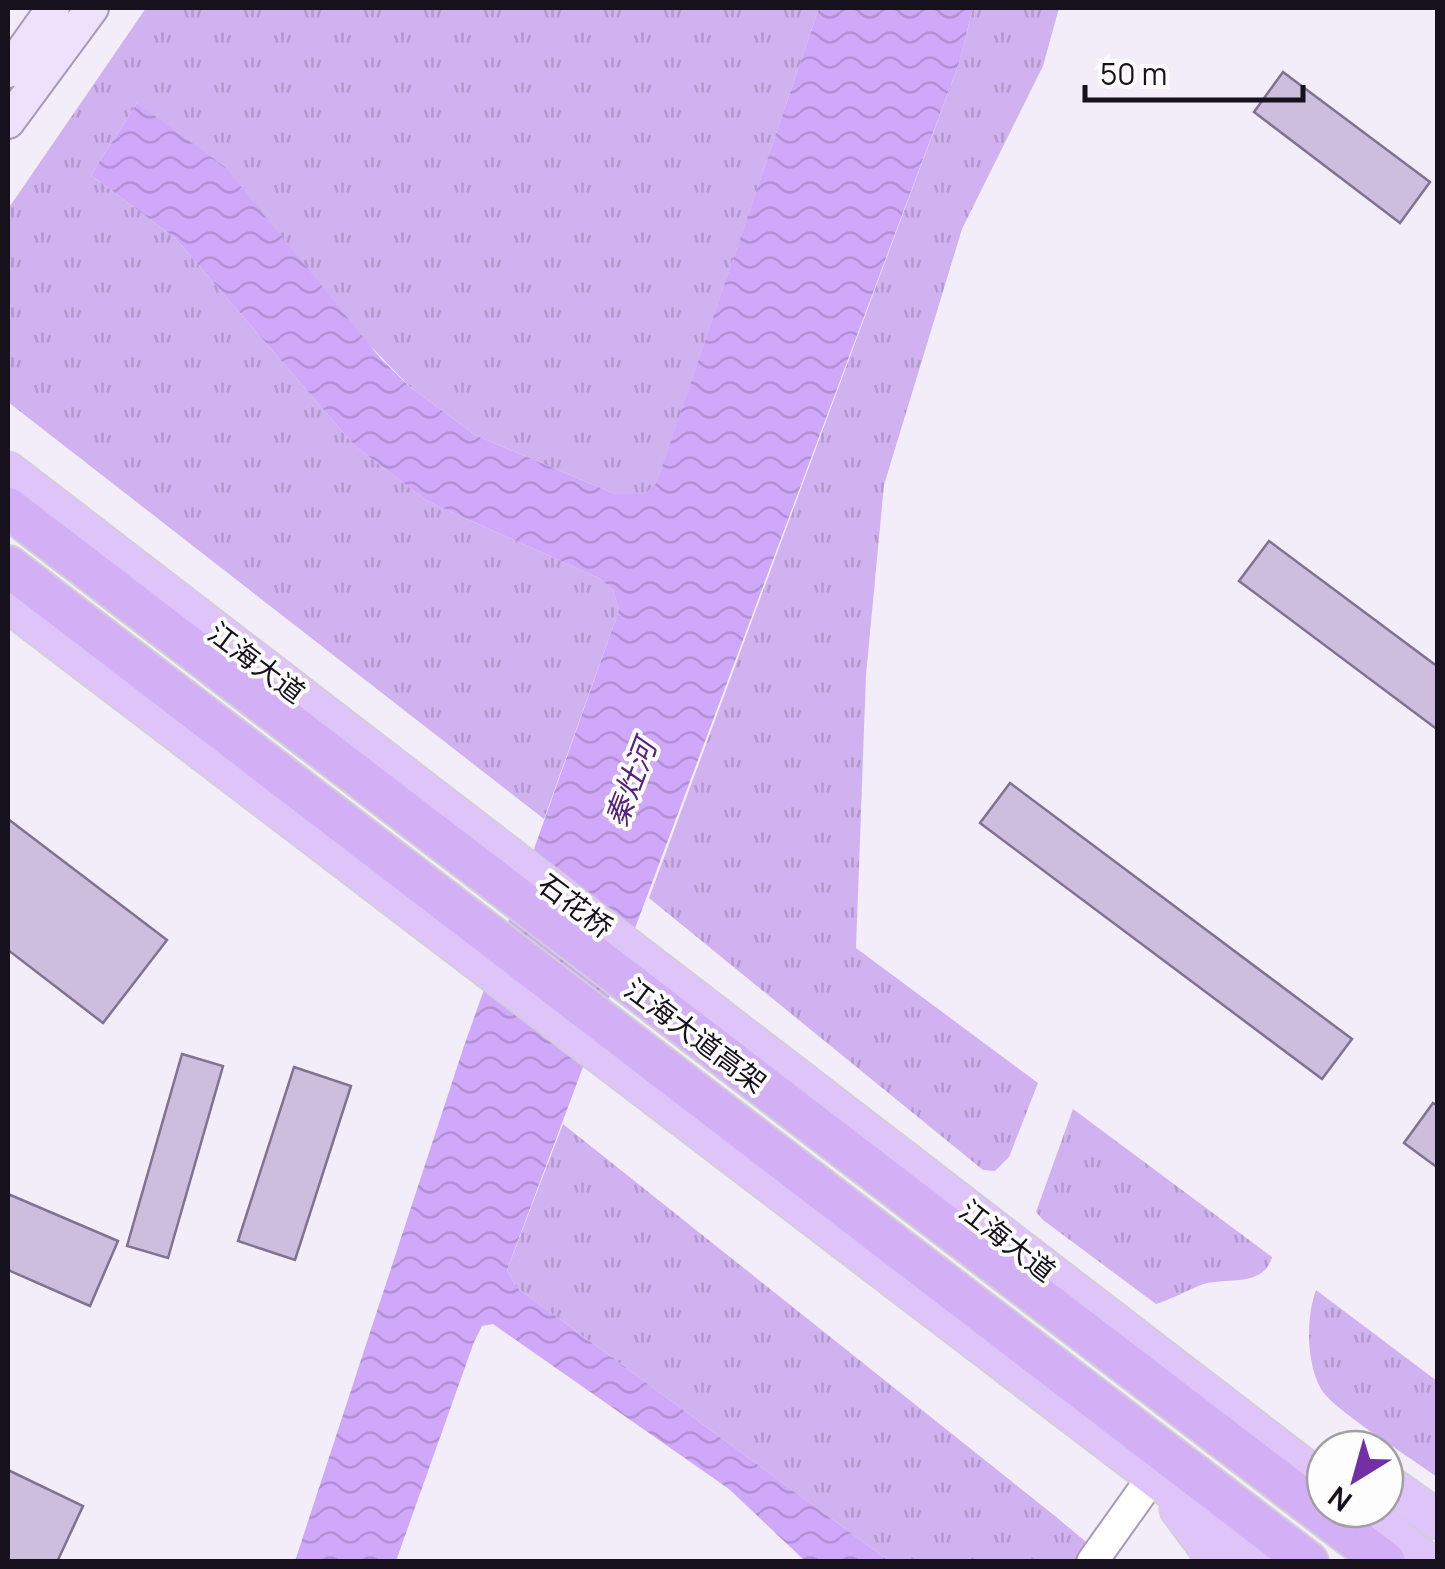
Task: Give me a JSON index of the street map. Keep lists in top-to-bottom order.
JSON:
{
  "streets": {
    "highway": ["江海大道高架"],
    "main road": ["江海大道", "石花桥"]
  },
  "crossings": [
    ["江海大道", "石花桥"]
  ],
  "water": ["秦灶河"],
  "scale_bar": "50 m",
  "north": "bottom left"
}
